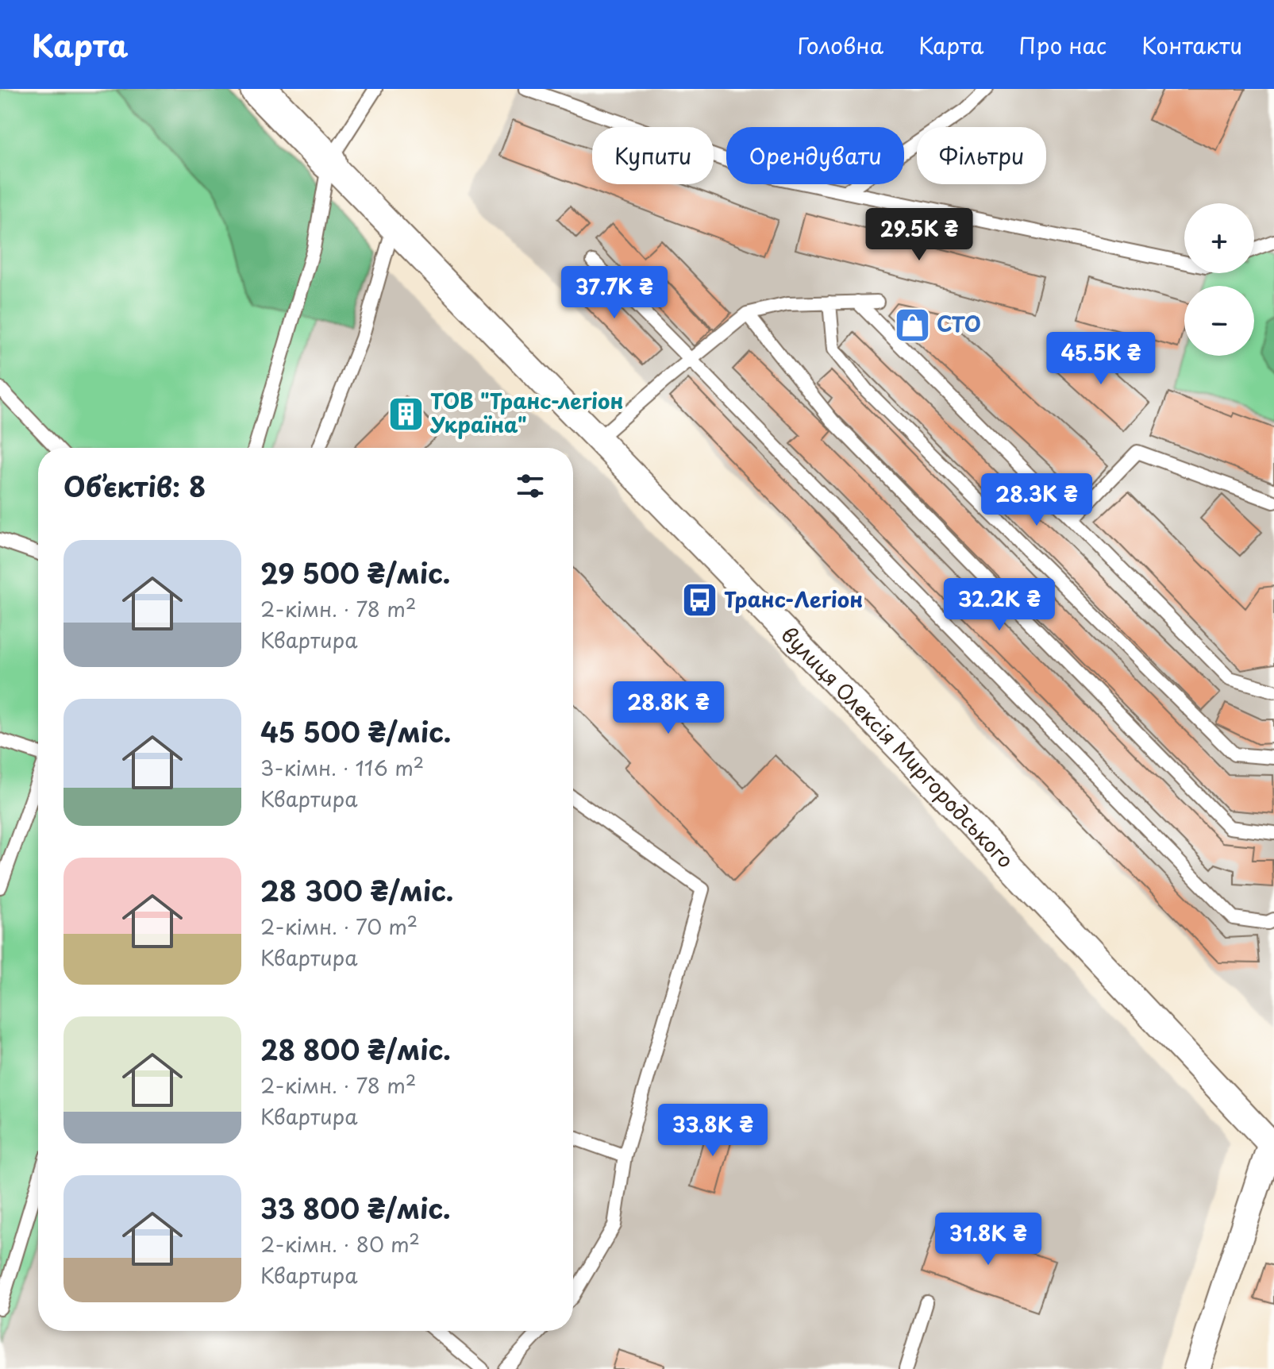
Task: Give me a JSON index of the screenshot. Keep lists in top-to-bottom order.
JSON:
{
  "streets": {
    "street": ["вулиця Олексія Миргородського"]
  },
  "places": {
    "shop": ["СТО"],
    "building": ["ТОВ \"Транс-легіон Україна\""],
    "bus stop": ["Транс-Легіон"]
  },
  "page": {
    "header": "Карта",
    "nav": [
      "Головна",
      "Карта",
      "Про нас",
      "Контакти"
    ],
    "chip": ["Купити", "Орендувати", "Фільтри"],
    "map_buttons": ["+", "−"],
    "price": [
      "29.5K ₴",
      "37.7K ₴",
      "45.5K ₴",
      "28.3K ₴",
      "32.2K ₴",
      "28.8K ₴",
      "33.8K ₴",
      "31.8K ₴"
    ],
    "heading": "Об’єктів: 8",
    "list": [
      {
        "name": "29 500 ₴/міс.",
        "note": "2-кімн. · 78 m² · Квартира"
      },
      {
        "name": "45 500 ₴/міс.",
        "note": "3-кімн. · 116 m² · Квартира"
      },
      {
        "name": "28 300 ₴/міс.",
        "note": "2-кімн. · 70 m² · Квартира"
      },
      {
        "name": "28 800 ₴/міс.",
        "note": "2-кімн. · 78 m² · Квартира"
      },
      {
        "name": "33 800 ₴/міс.",
        "note": "2-кімн. · 80 m² · Квартира"
      }
    ]
  }
}
